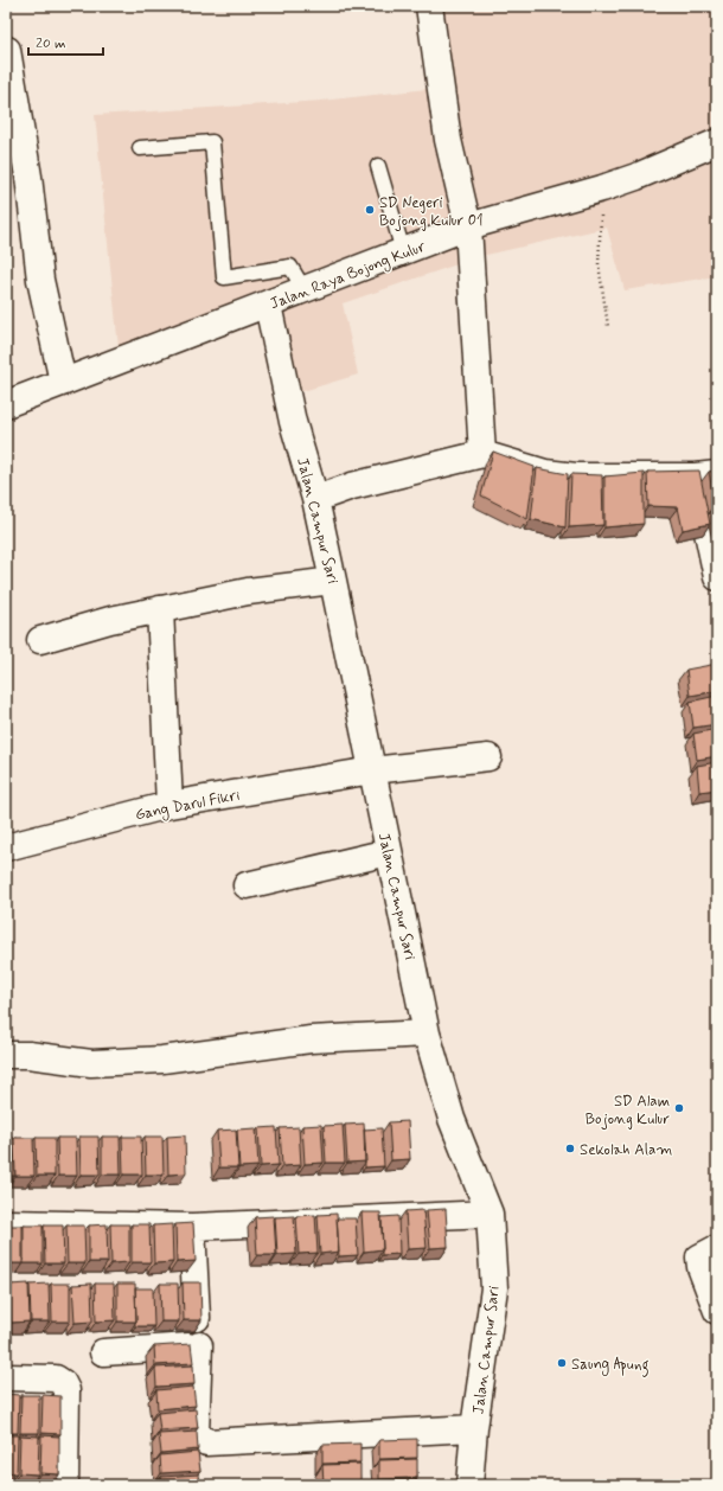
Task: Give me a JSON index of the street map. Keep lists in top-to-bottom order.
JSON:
{
  "streets": {
    "street": ["Jalan Raya Bojong Kulur", "Jalan Campur Sari", "Gang Darul Fikri"]
  },
  "crossings": [
    ["Jalan Raya Bojong Kulur", "Jalan Campur Sari"],
    ["Jalan Campur Sari", "Gang Darul Fikri"]
  ],
  "places": [
    "SD Negeri Bojong Kulur 01",
    "SD Alam Bojong Kulur",
    "Sekolah Alam",
    "Saung Apung"
  ],
  "scale_bar": "20 m"
}
